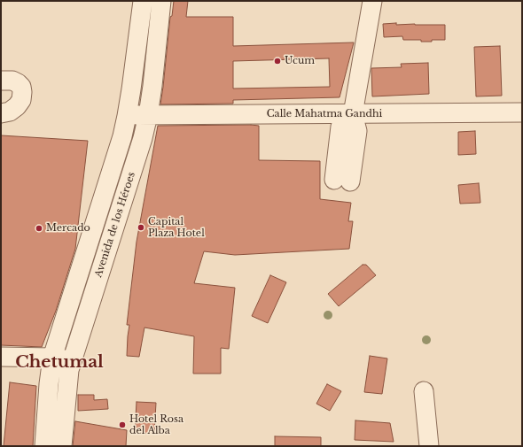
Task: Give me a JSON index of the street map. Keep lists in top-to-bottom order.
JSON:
{
  "streets": {
    "street": ["Calle Mahatma Gandhi", "Avenida de los Héroes"]
  },
  "crossings": [
    ["Calle Mahatma Gandhi", "Avenida de los Héroes"]
  ],
  "districts": ["Chetumal"],
  "places": [
    "Ucum",
    "Capital Plaza Hotel",
    "Mercado",
    "Hotel Rosa del Alba"
  ]
}
